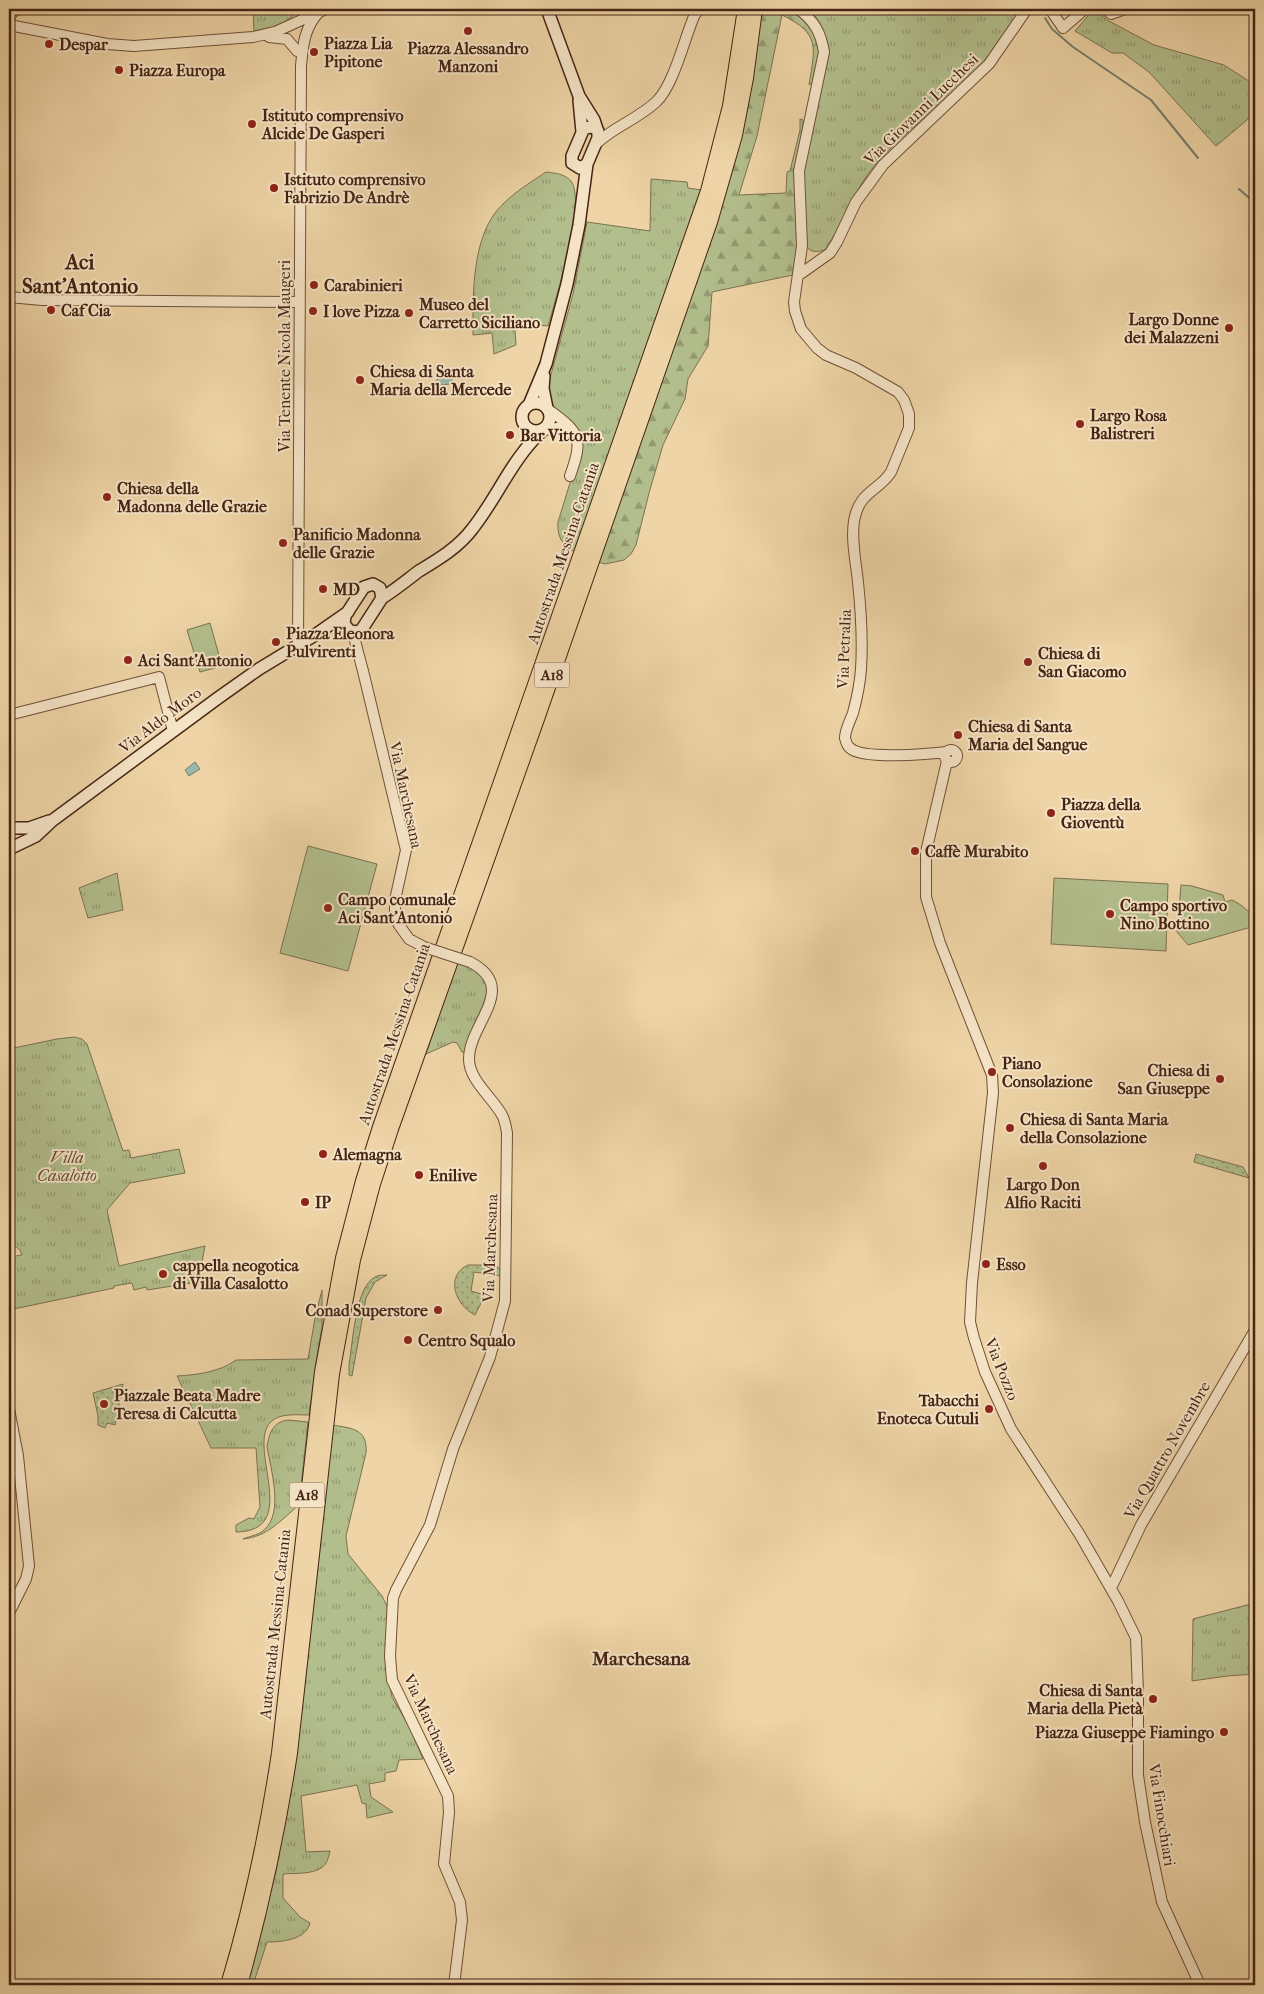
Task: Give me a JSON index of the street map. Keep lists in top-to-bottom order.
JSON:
{
  "streets": {
    "highway": ["Autostrada Messina-Catania", "A18"],
    "main road": ["Via Aldo Moro"],
    "street": [
      "Via Giovanni Lucchesi",
      "Via Tenente Nicola Maugeri",
      "Via Petralia",
      "Via Marchesana",
      "Via Pozzo",
      "Via Quattro Novembre",
      "Via Finocchiari"
    ]
  },
  "crossings": [
    ["Via Giovanni Lucchesi", "Via Petralia"],
    ["Via Tenente Nicola Maugeri", "Via Aldo Moro"],
    ["Via Petralia", "Via Pozzo"],
    ["Via Pozzo", "Via Quattro Novembre"],
    ["Via Pozzo", "Via Finocchiari"],
    ["Via Quattro Novembre", "Via Finocchiari"]
  ],
  "districts": ["Aci Sant'Antonio", "Marchesana"],
  "parks": ["Villa Casalotto"],
  "places": [
    "Piazza Alessandro Manzoni",
    "Despar",
    "Piazza Lia Pipitone",
    "Piazza Europa",
    "Istituto comprensivo Alcide De Gasperi",
    "Istituto comprensivo Fabrizio De Andrè",
    "Carabinieri",
    "Caf Cia",
    "I love Pizza",
    "Museo del Carretto Siciliano",
    "Largo Donne dei Malazzeni",
    "Chiesa di Santa Maria della Mercede",
    "Largo Rosa Balistreri",
    "Bar Vittoria",
    "Chiesa della Madonna delle Grazie",
    "Panificio Madonna delle Grazie",
    "MD",
    "Piazza Eleonora Pulvirenti",
    "Aci Sant'Antonio",
    "Chiesa di San Giacomo",
    "Chiesa di Santa Maria del Sangue",
    "Piazza della Gioventù",
    "Caffè Murabito",
    "Campo comunale Aci Sant'Antonio",
    "Campo sportivo Nino Bottino",
    "Piano Consolazione",
    "Chiesa di San Giuseppe",
    "Chiesa di Santa Maria della Consolazione",
    "Alemagna",
    "Largo Don Alfio Raciti",
    "Enilive",
    "IP",
    "Esso",
    "cappella neogotica di Villa Casalotto",
    "Conad Superstore",
    "Centro Squalo",
    "Piazzale Beata Madre Teresa di Calcutta",
    "Tabacchi Enoteca Cutuli",
    "Chiesa di Santa Maria della Pietà",
    "Piazza Giuseppe Fiamingo"
  ]
}
